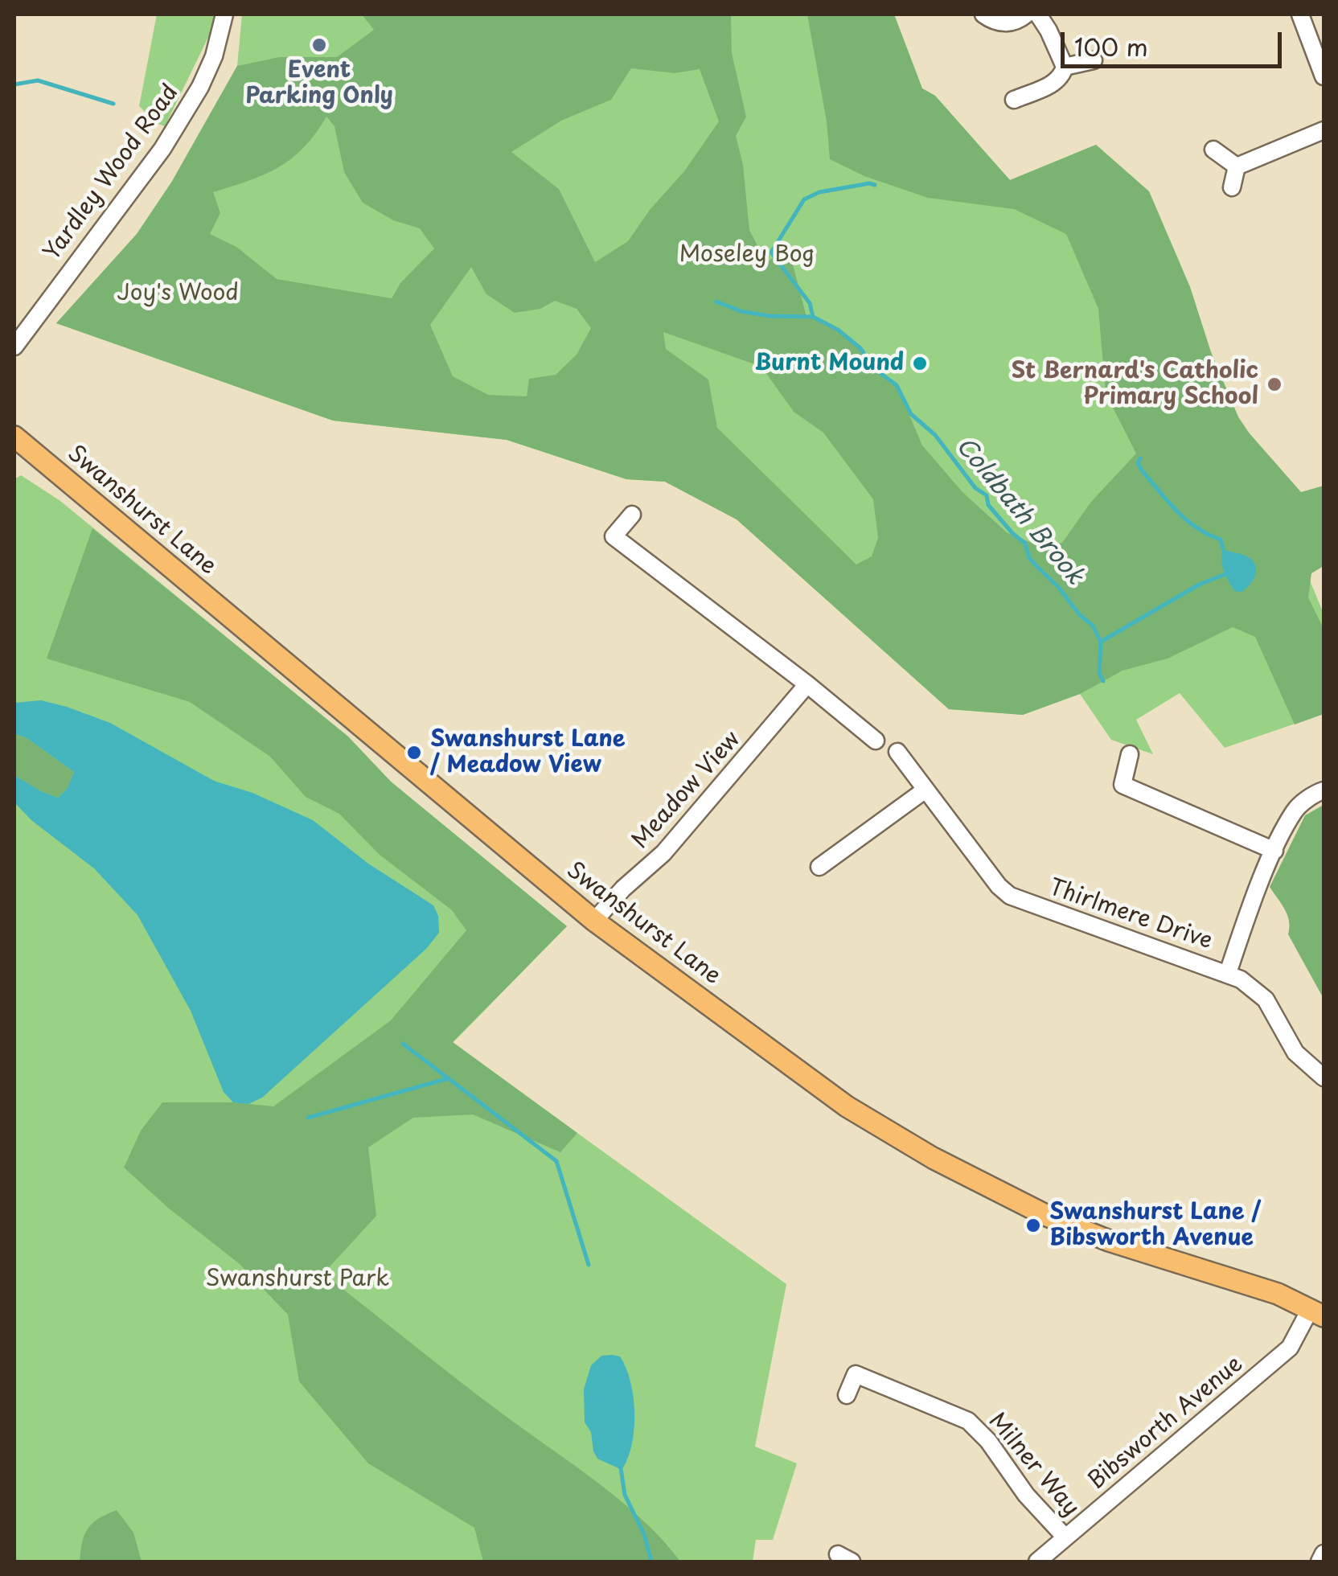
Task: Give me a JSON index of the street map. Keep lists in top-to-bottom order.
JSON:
{
  "streets": {
    "main road": ["Swanshurst Lane"],
    "street": [
      "Yardley Wood Road",
      "Meadow View",
      "Thirlmere Drive",
      "Bibsworth Avenue",
      "Milner Way"
    ]
  },
  "crossings": [
    ["Swanshurst Lane", "Meadow View"],
    ["Swanshurst Lane", "Bibsworth Avenue"],
    ["Bibsworth Avenue", "Milner Way"]
  ],
  "water": ["Coldbath Brook"],
  "parks": ["Moseley Bog", "Joy's Wood", "Swanshurst Park"],
  "places": [
    "Event Parking Only",
    "Burnt Mound",
    "St Bernard's Catholic Primary School",
    "Swanshurst Lane / Meadow View",
    "Swanshurst Lane / Bibsworth Avenue"
  ],
  "scale_bar": "100 m"
}
